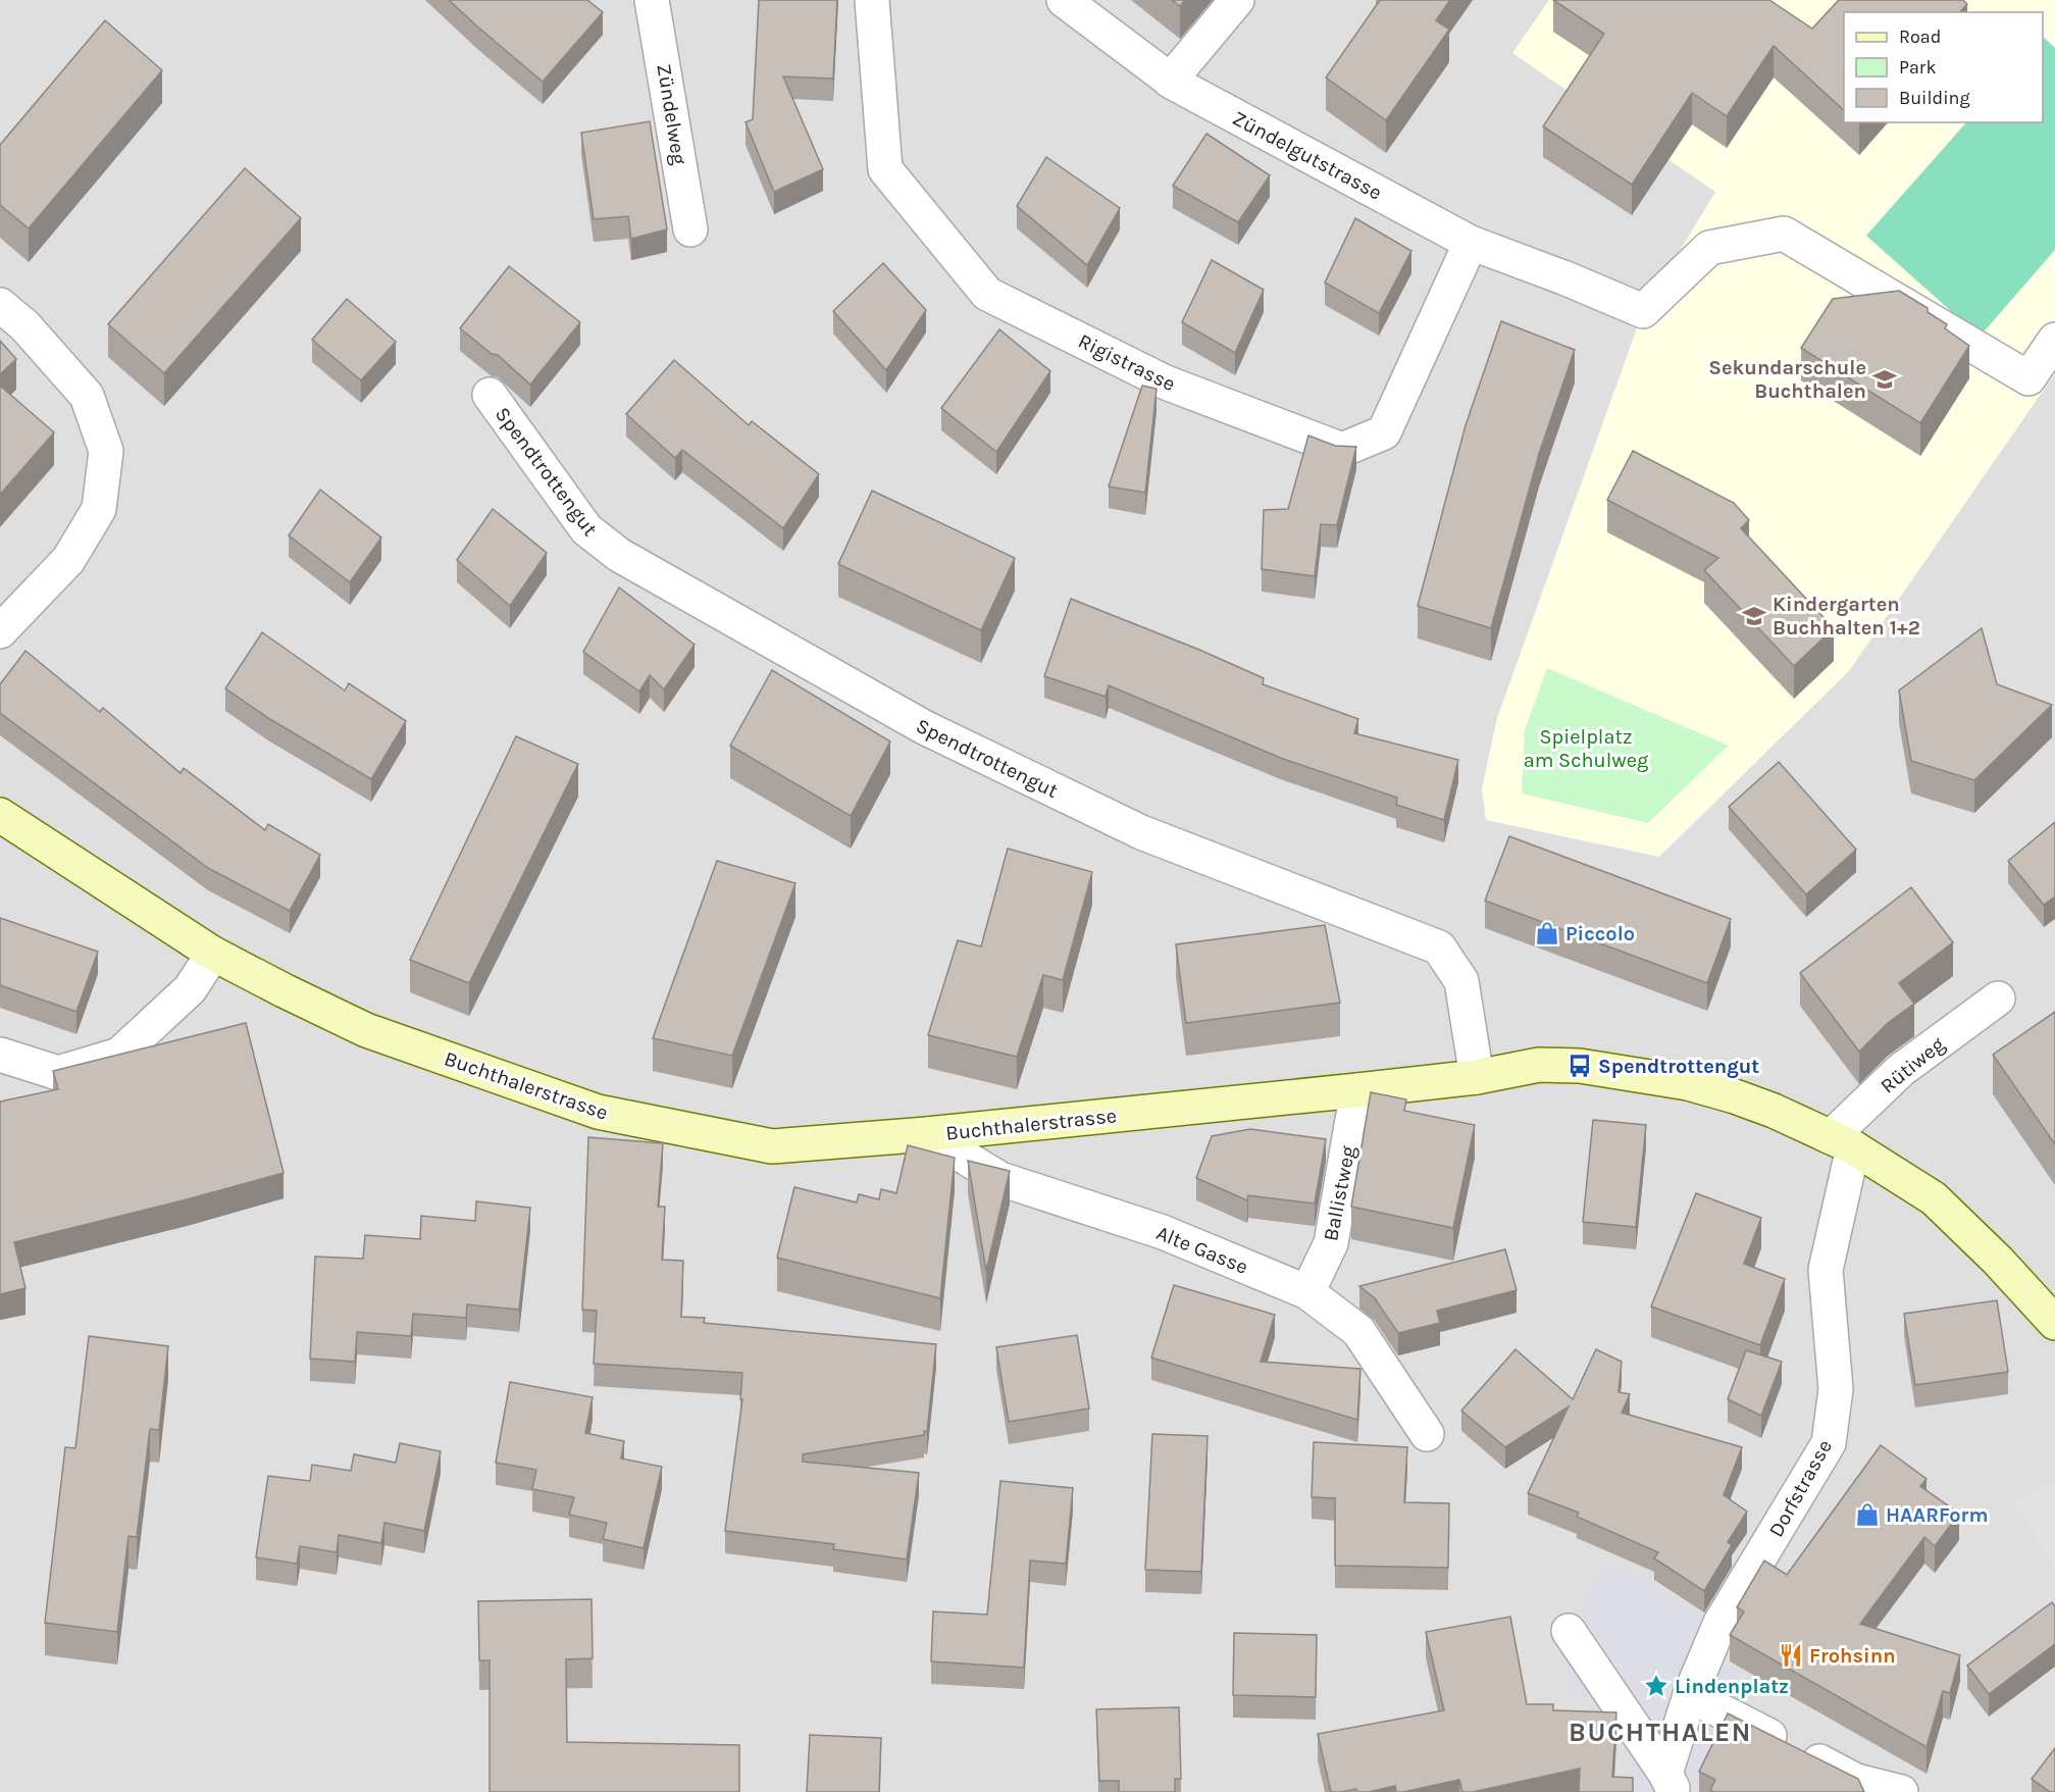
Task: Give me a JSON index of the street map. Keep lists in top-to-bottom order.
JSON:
{
  "streets": {
    "street": [
      "Zündelweg",
      "Zündelgutstrasse",
      "Rigistrasse",
      "Spendtrottengut",
      "Rütiweg",
      "Buchthalerstrasse",
      "Ballistweg",
      "Alte Gasse",
      "Dorfstrasse"
    ]
  },
  "crossings": [
    ["Zündelgutstrasse", "Rigistrasse"],
    ["Spendtrottengut", "Buchthalerstrasse"],
    ["Rütiweg", "Buchthalerstrasse"],
    ["Rütiweg", "Dorfstrasse"],
    ["Buchthalerstrasse", "Ballistweg"],
    ["Buchthalerstrasse", "Alte Gasse"],
    ["Buchthalerstrasse", "Dorfstrasse"],
    ["Ballistweg", "Alte Gasse"]
  ],
  "districts": ["BUCHTHALEN"],
  "parks": ["Spielplatz am Schulweg"],
  "places": {
    "school or university": ["Sekundarschule Buchthalen", "Kindergarten Buchhalten 1+2"],
    "shop": ["Piccolo", "HAARForm"],
    "bus stop": ["Spendtrottengut"],
    "restaurant": ["Frohsinn"],
    "place": ["Lindenplatz"]
  },
  "legend": ["Road", "Park", "Building"]
}
